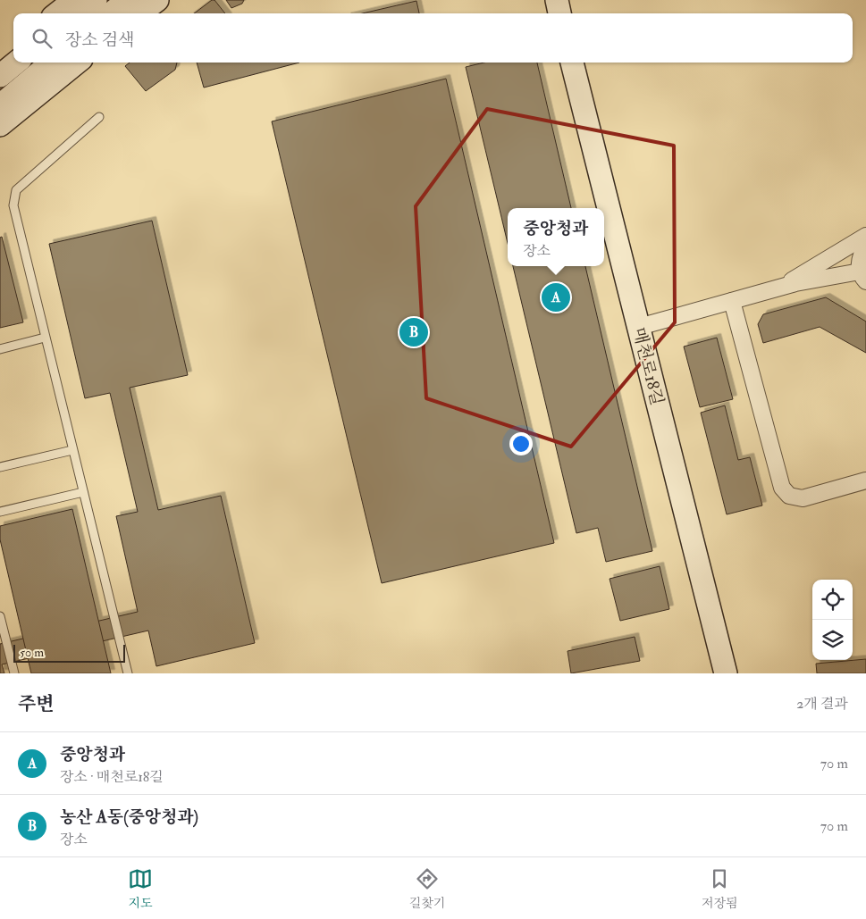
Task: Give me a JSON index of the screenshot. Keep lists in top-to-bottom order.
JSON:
{
  "streets": {
    "main road": ["매천로18길"]
  },
  "scale_bar": "50 m",
  "page": {
    "search": "장소 검색",
    "popup": ["중앙청과", "장소"],
    "pins": ["A", "B"],
    "scale": "50 m",
    "heading": ["주변", "2개 결과"],
    "list": [
      {
        "mark": "A",
        "name": "중앙청과",
        "note": "장소 · 매천로18길",
        "value": "70 m"
      },
      {
        "mark": "B",
        "name": "농산 A동(중앙청과)",
        "note": "장소",
        "value": "70 m"
      }
    ],
    "nav": ["지도", "길찾기", "저장됨"]
  }
}
